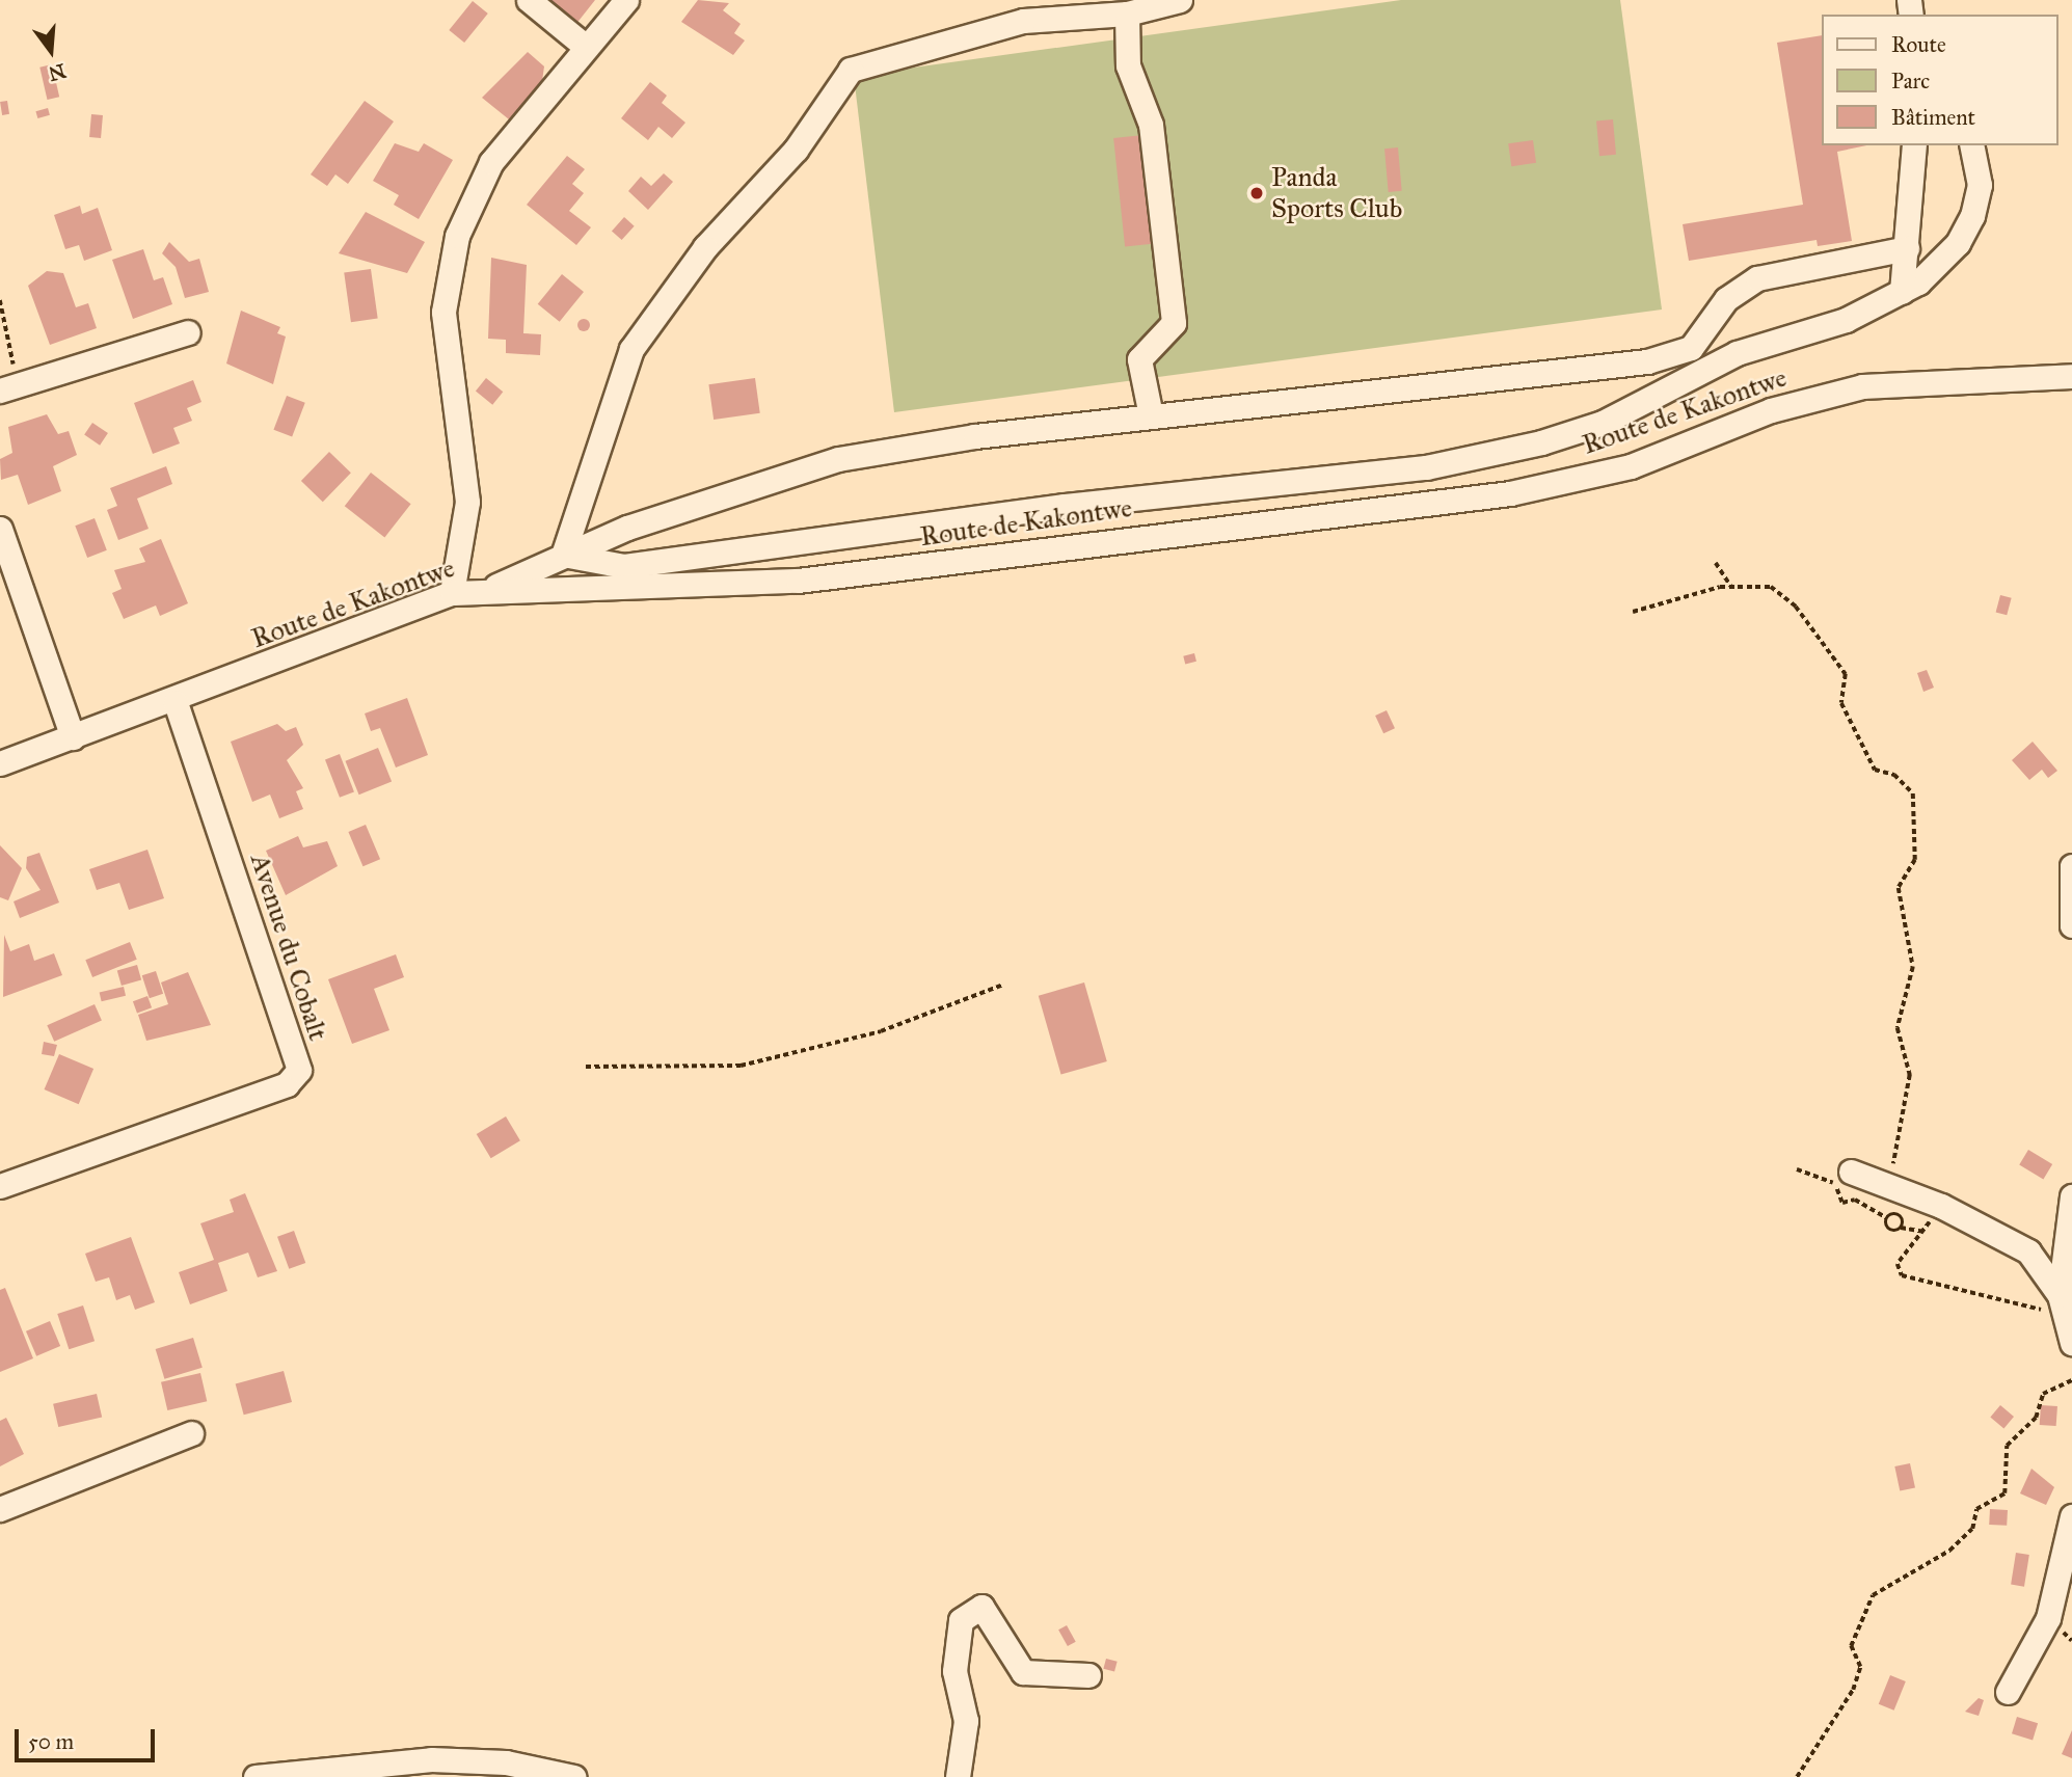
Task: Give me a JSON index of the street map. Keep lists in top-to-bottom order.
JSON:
{
  "streets": {
    "street": ["Route de Kakontwe", "Avenue du Cobalt"]
  },
  "crossings": [
    ["Route de Kakontwe", "Avenue du Cobalt"]
  ],
  "places": ["Panda Sports Club"],
  "legend": ["Route", "Parc", "Bâtiment"],
  "scale_bar": "50 m",
  "north": "bottom"
}
